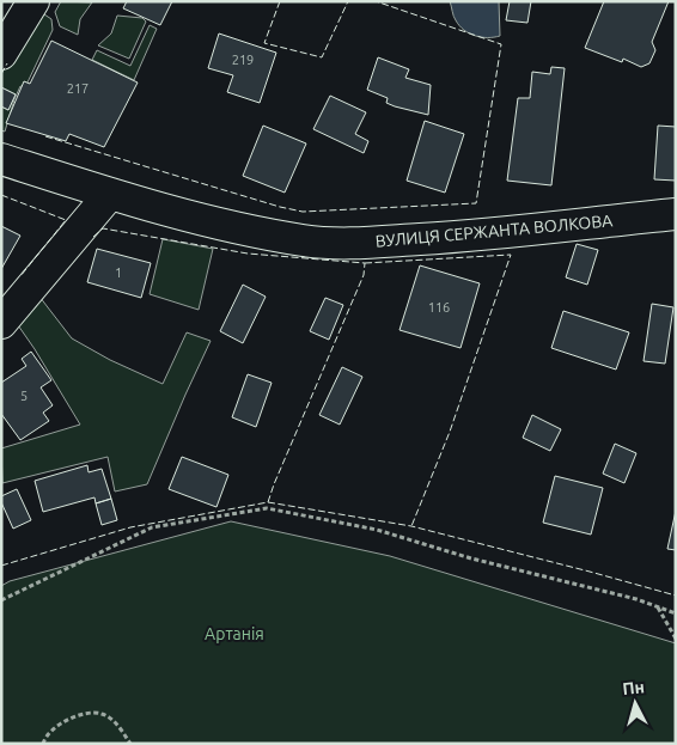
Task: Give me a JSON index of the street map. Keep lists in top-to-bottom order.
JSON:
{
  "streets": {
    "street": ["ВУЛИЦЯ СЕРЖАНТА ВОЛКОВА"]
  },
  "parks": ["Артанія"],
  "house_numbers": [
    "219",
    "217",
    "1",
    "116",
    "5"
  ],
  "north": "top"
}
